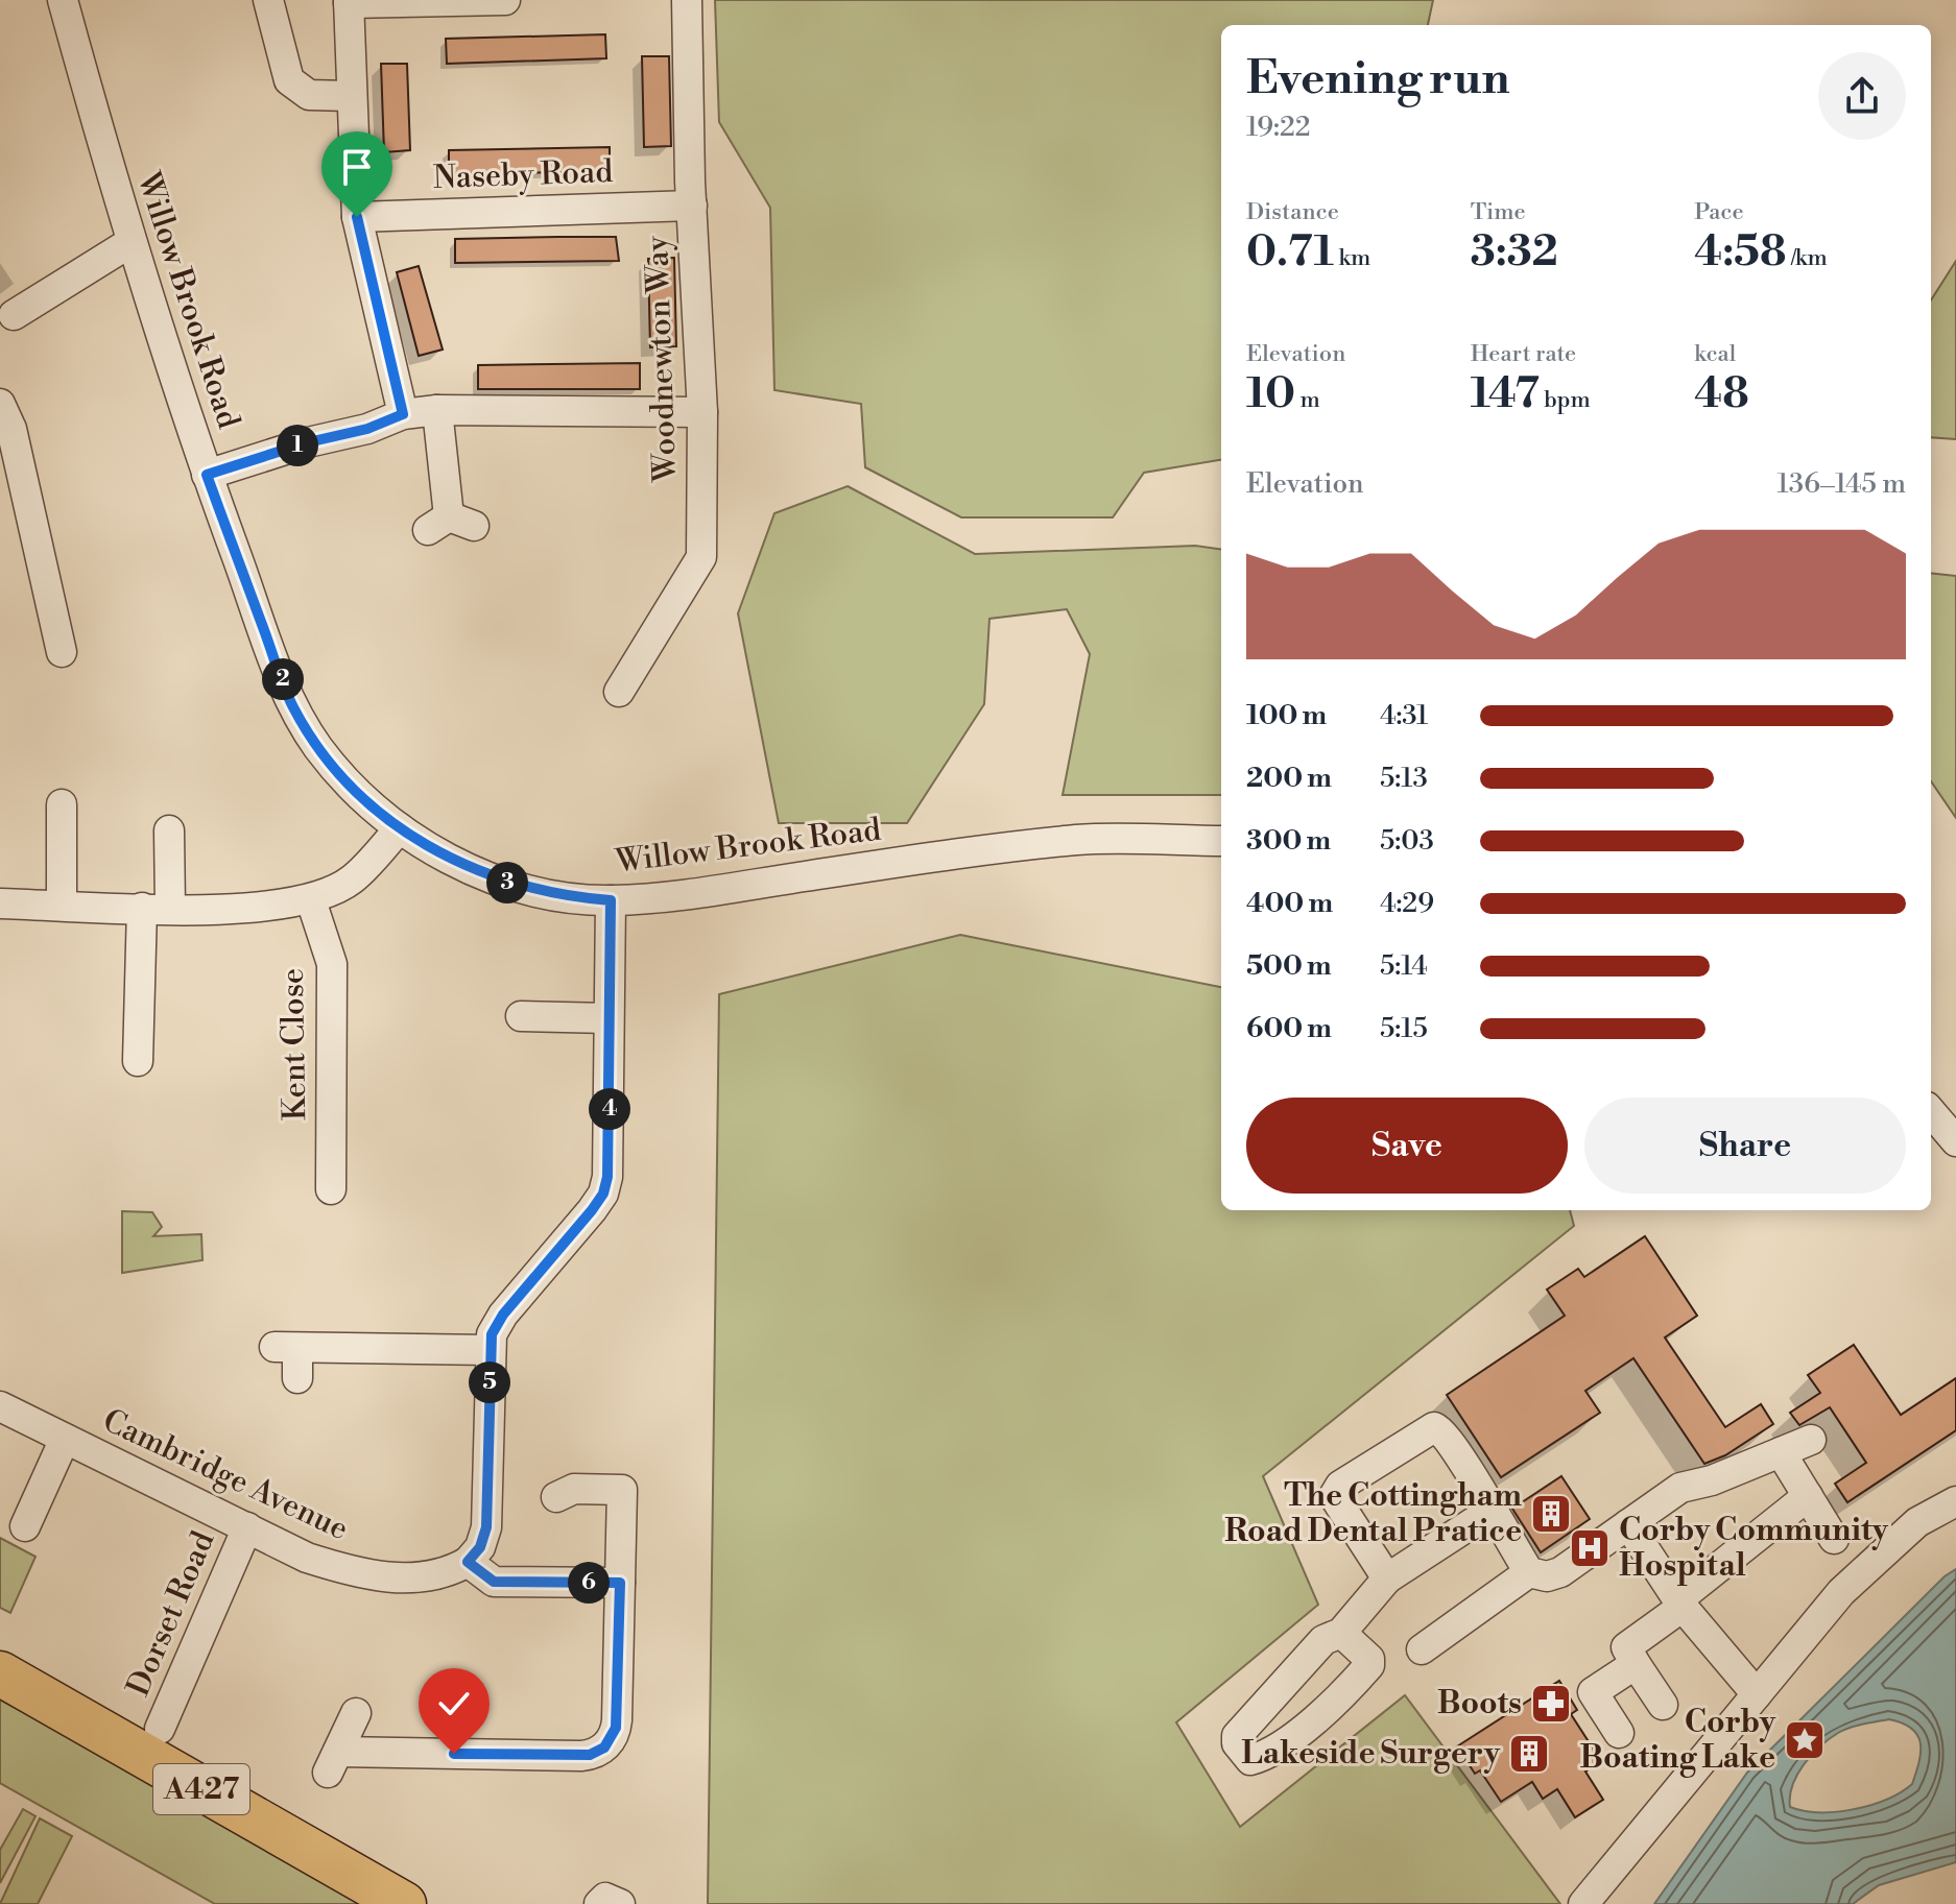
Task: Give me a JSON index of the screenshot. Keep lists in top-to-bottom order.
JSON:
{
  "streets": {
    "highway": ["A427"],
    "street": [
      "Naseby Road",
      "Willow Brook Road",
      "Woodnewton Way",
      "Kent Close",
      "Cambridge Avenue",
      "Dorset Road"
    ]
  },
  "crossings": [
    ["Naseby Road", "Woodnewton Way"],
    ["Cambridge Avenue", "Dorset Road"]
  ],
  "places": {
    "building": ["The Cottingham Road Dental Pratice", "Lakeside Surgery"],
    "hospital": ["Corby Community Hospital"],
    "pharmacy": ["Boots"],
    "place": ["Corby Boating Lake"]
  },
  "page": {
    "heading": ["Evening run", "19:22"],
    "stats": [
      ["Distance", "0.71 km"],
      ["Time", "3:32"],
      ["Pace", "4:58 /km"],
      ["Elevation", "10 m"],
      ["Heart rate", "147 bpm"],
      ["kcal", "48"]
    ],
    "pins": [
      "1",
      "2",
      "3",
      "4",
      "5",
      "6"
    ],
    "chart": ["Elevation", "136–145 m"],
    "list": [
      {
        "name": "100 m",
        "note": "4:31"
      },
      {
        "name": "200 m",
        "note": "5:13"
      },
      {
        "name": "300 m",
        "note": "5:03"
      },
      {
        "name": "400 m",
        "note": "4:29"
      },
      {
        "name": "500 m",
        "note": "5:14"
      },
      {
        "name": "600 m",
        "note": "5:15"
      }
    ],
    "buttons": ["Save", "Share"]
  }
}
